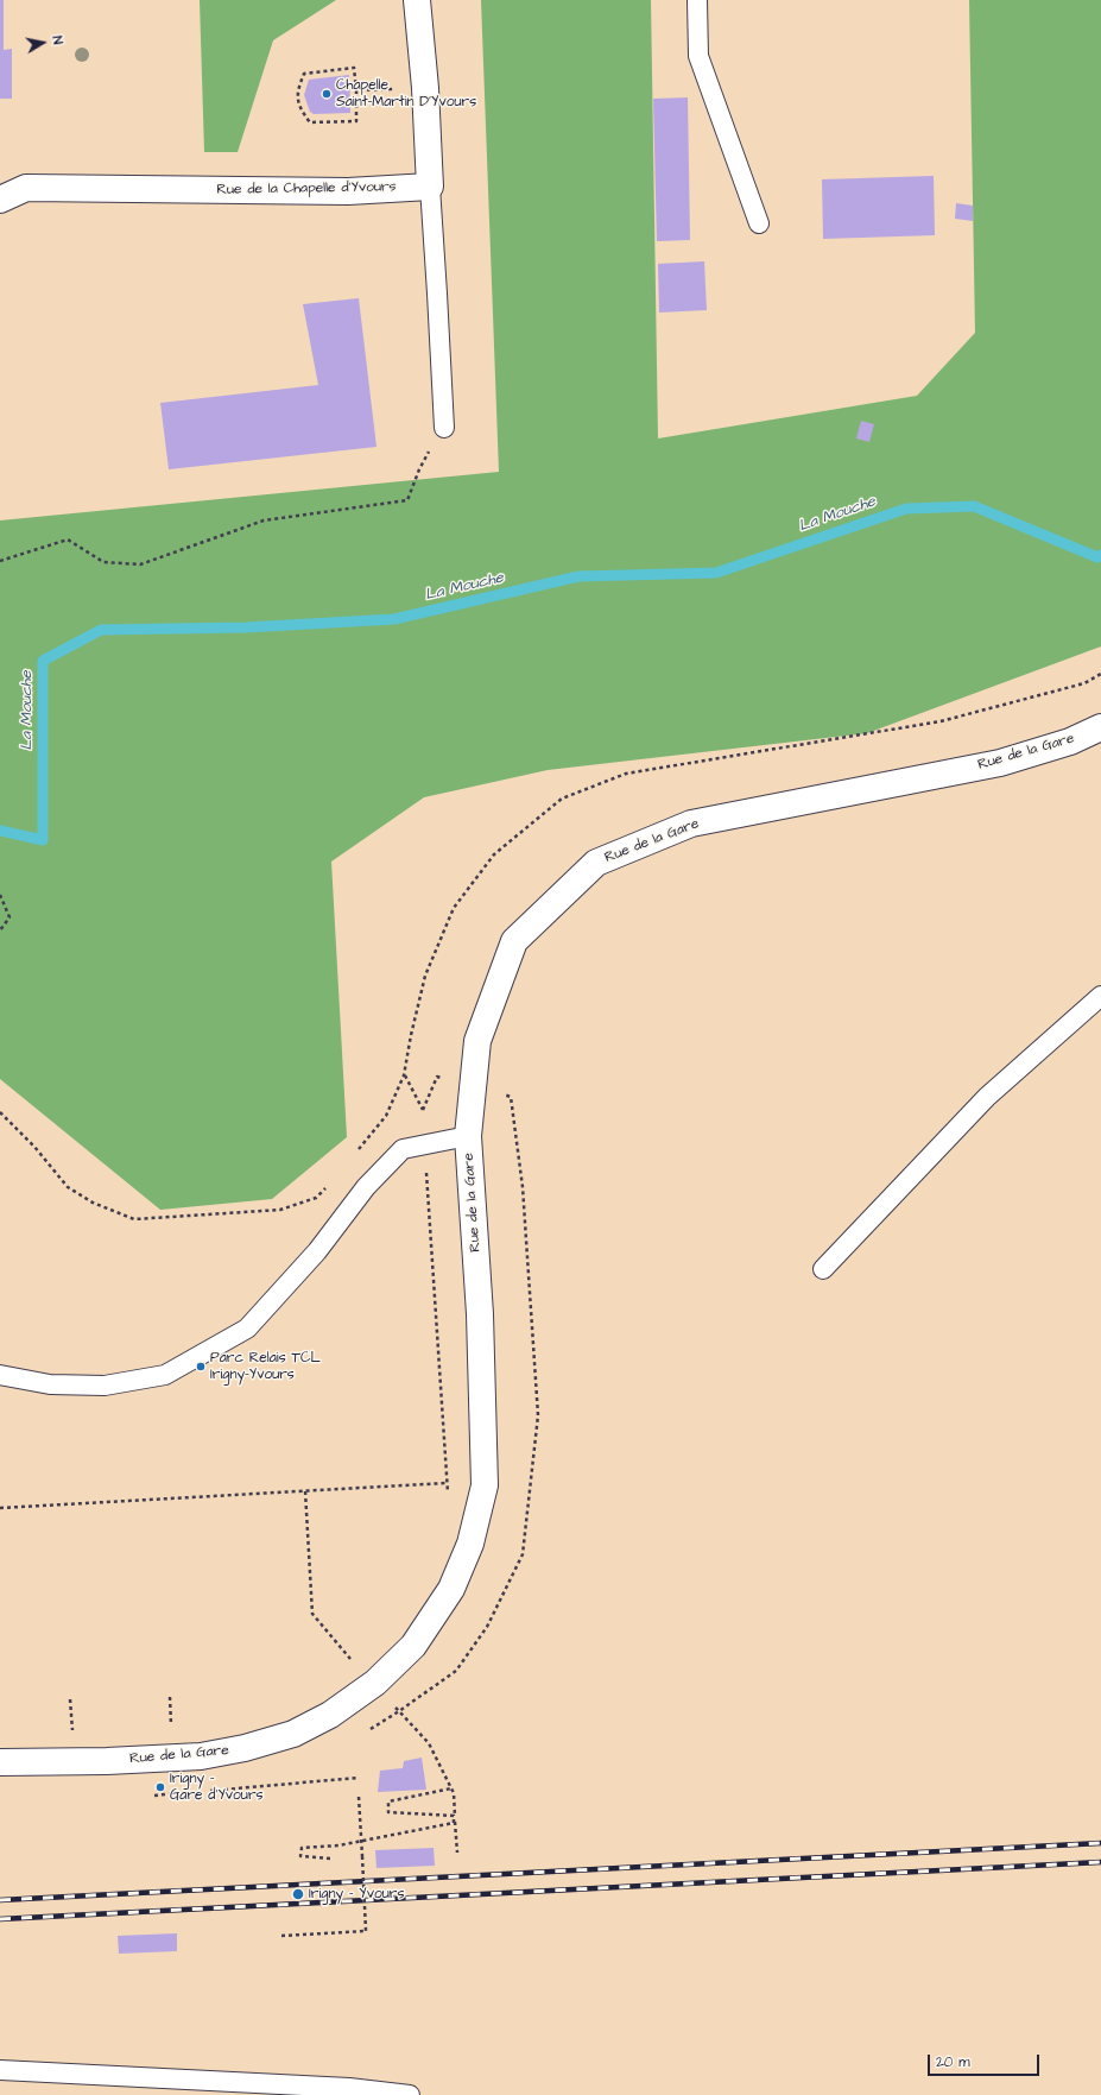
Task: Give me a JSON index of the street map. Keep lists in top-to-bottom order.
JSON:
{
  "streets": {
    "street": ["Rue de la Chapelle d'Yvours", "Rue de la Gare"]
  },
  "water": ["La Mouche"],
  "places": [
    "Chapelle Saint-Martin D'Yvours",
    "Parc Relais TCL Irigny-Yvours",
    "Irigny - Gare d'Yvours",
    "Irigny - Yvours"
  ],
  "scale_bar": "20 m",
  "north": "right"
}
